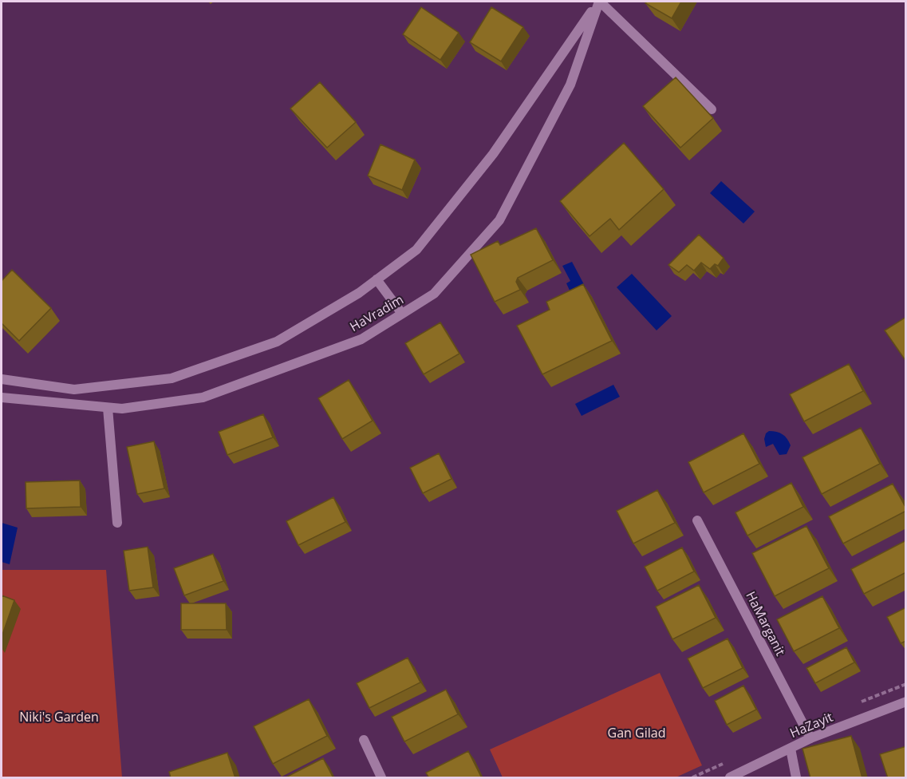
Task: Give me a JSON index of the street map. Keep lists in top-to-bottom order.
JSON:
{
  "streets": {
    "street": ["HaVradim", "HaMarganit", "HaZayit"]
  },
  "crossings": [
    ["HaMarganit", "HaZayit"]
  ],
  "parks": ["Niki's Garden", "Gan Gilad"]
}
